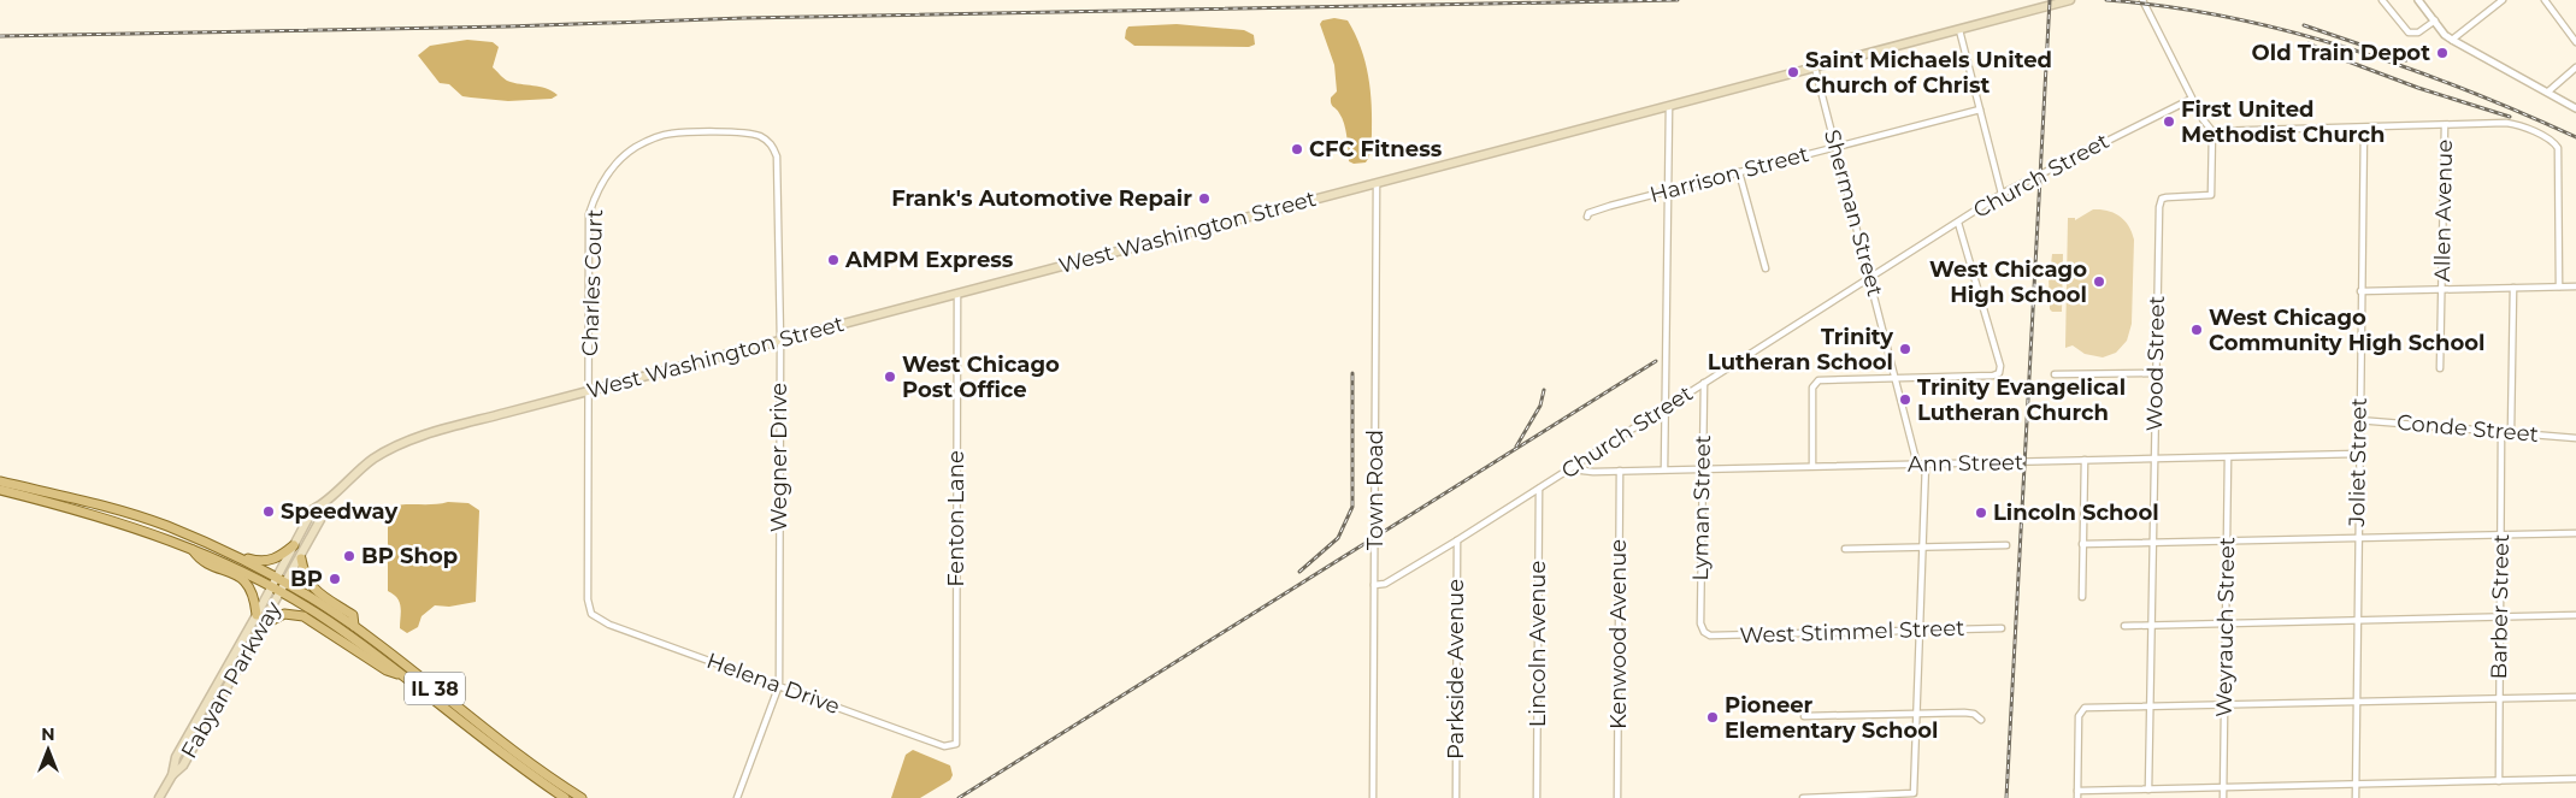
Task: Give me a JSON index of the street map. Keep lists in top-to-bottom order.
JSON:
{
  "streets": {
    "main road": ["West Washington Street", "Fabyan Parkway", "IL 38"],
    "street": [
      "Harrison Street",
      "Church Street",
      "Allen Avenue",
      "Sherman Street",
      "Charles Court",
      "Wood Street",
      "Conde Street",
      "Wegner Drive",
      "Joliet Street",
      "Ann Street",
      "Town Road",
      "Lyman Street",
      "Fenton Lane",
      "Barber Street",
      "Weyrauch Street",
      "West Stimmel Street",
      "Kenwood Avenue",
      "Lincoln Avenue",
      "Parkside Avenue",
      "Helena Drive"
    ]
  },
  "crossings": [
    ["Harrison Street", "Sherman Street"],
    ["Church Street", "Sherman Street"],
    ["Church Street", "Ann Street"],
    ["Church Street", "Town Road"],
    ["Church Street", "Lyman Street"],
    ["Church Street", "Lincoln Avenue"],
    ["Church Street", "Parkside Avenue"],
    ["Sherman Street", "West Washington Street"],
    ["Sherman Street", "Ann Street"],
    ["West Washington Street", "Charles Court"],
    ["West Washington Street", "Wegner Drive"],
    ["West Washington Street", "Town Road"],
    ["West Washington Street", "Fenton Lane"],
    ["West Washington Street", "Fabyan Parkway"],
    ["West Washington Street", "IL 38"],
    ["Charles Court", "Wegner Drive"],
    ["Charles Court", "Helena Drive"],
    ["Wood Street", "Ann Street"],
    ["Conde Street", "Joliet Street"],
    ["Conde Street", "Barber Street"],
    ["Wegner Drive", "Helena Drive"],
    ["Joliet Street", "Ann Street"],
    ["Ann Street", "Lyman Street"],
    ["Ann Street", "Weyrauch Street"],
    ["Ann Street", "Kenwood Avenue"],
    ["Lyman Street", "West Stimmel Street"],
    ["Fenton Lane", "Helena Drive"],
    ["Fabyan Parkway", "IL 38"]
  ],
  "places": [
    "Old Train Depot",
    "Saint Michaels United Church of Christ",
    "First United Methodist Church",
    "CFC Fitness",
    "Frank's Automotive Repair",
    "AMPM Express",
    "West Chicago High School",
    "West Chicago Community High School",
    "Trinity Lutheran School",
    "West Chicago Post Office",
    "Trinity Evangelical Lutheran Church",
    "Speedway",
    "Lincoln School",
    "BP Shop",
    "BP",
    "Pioneer Elementary School"
  ],
  "north": "top"
}
